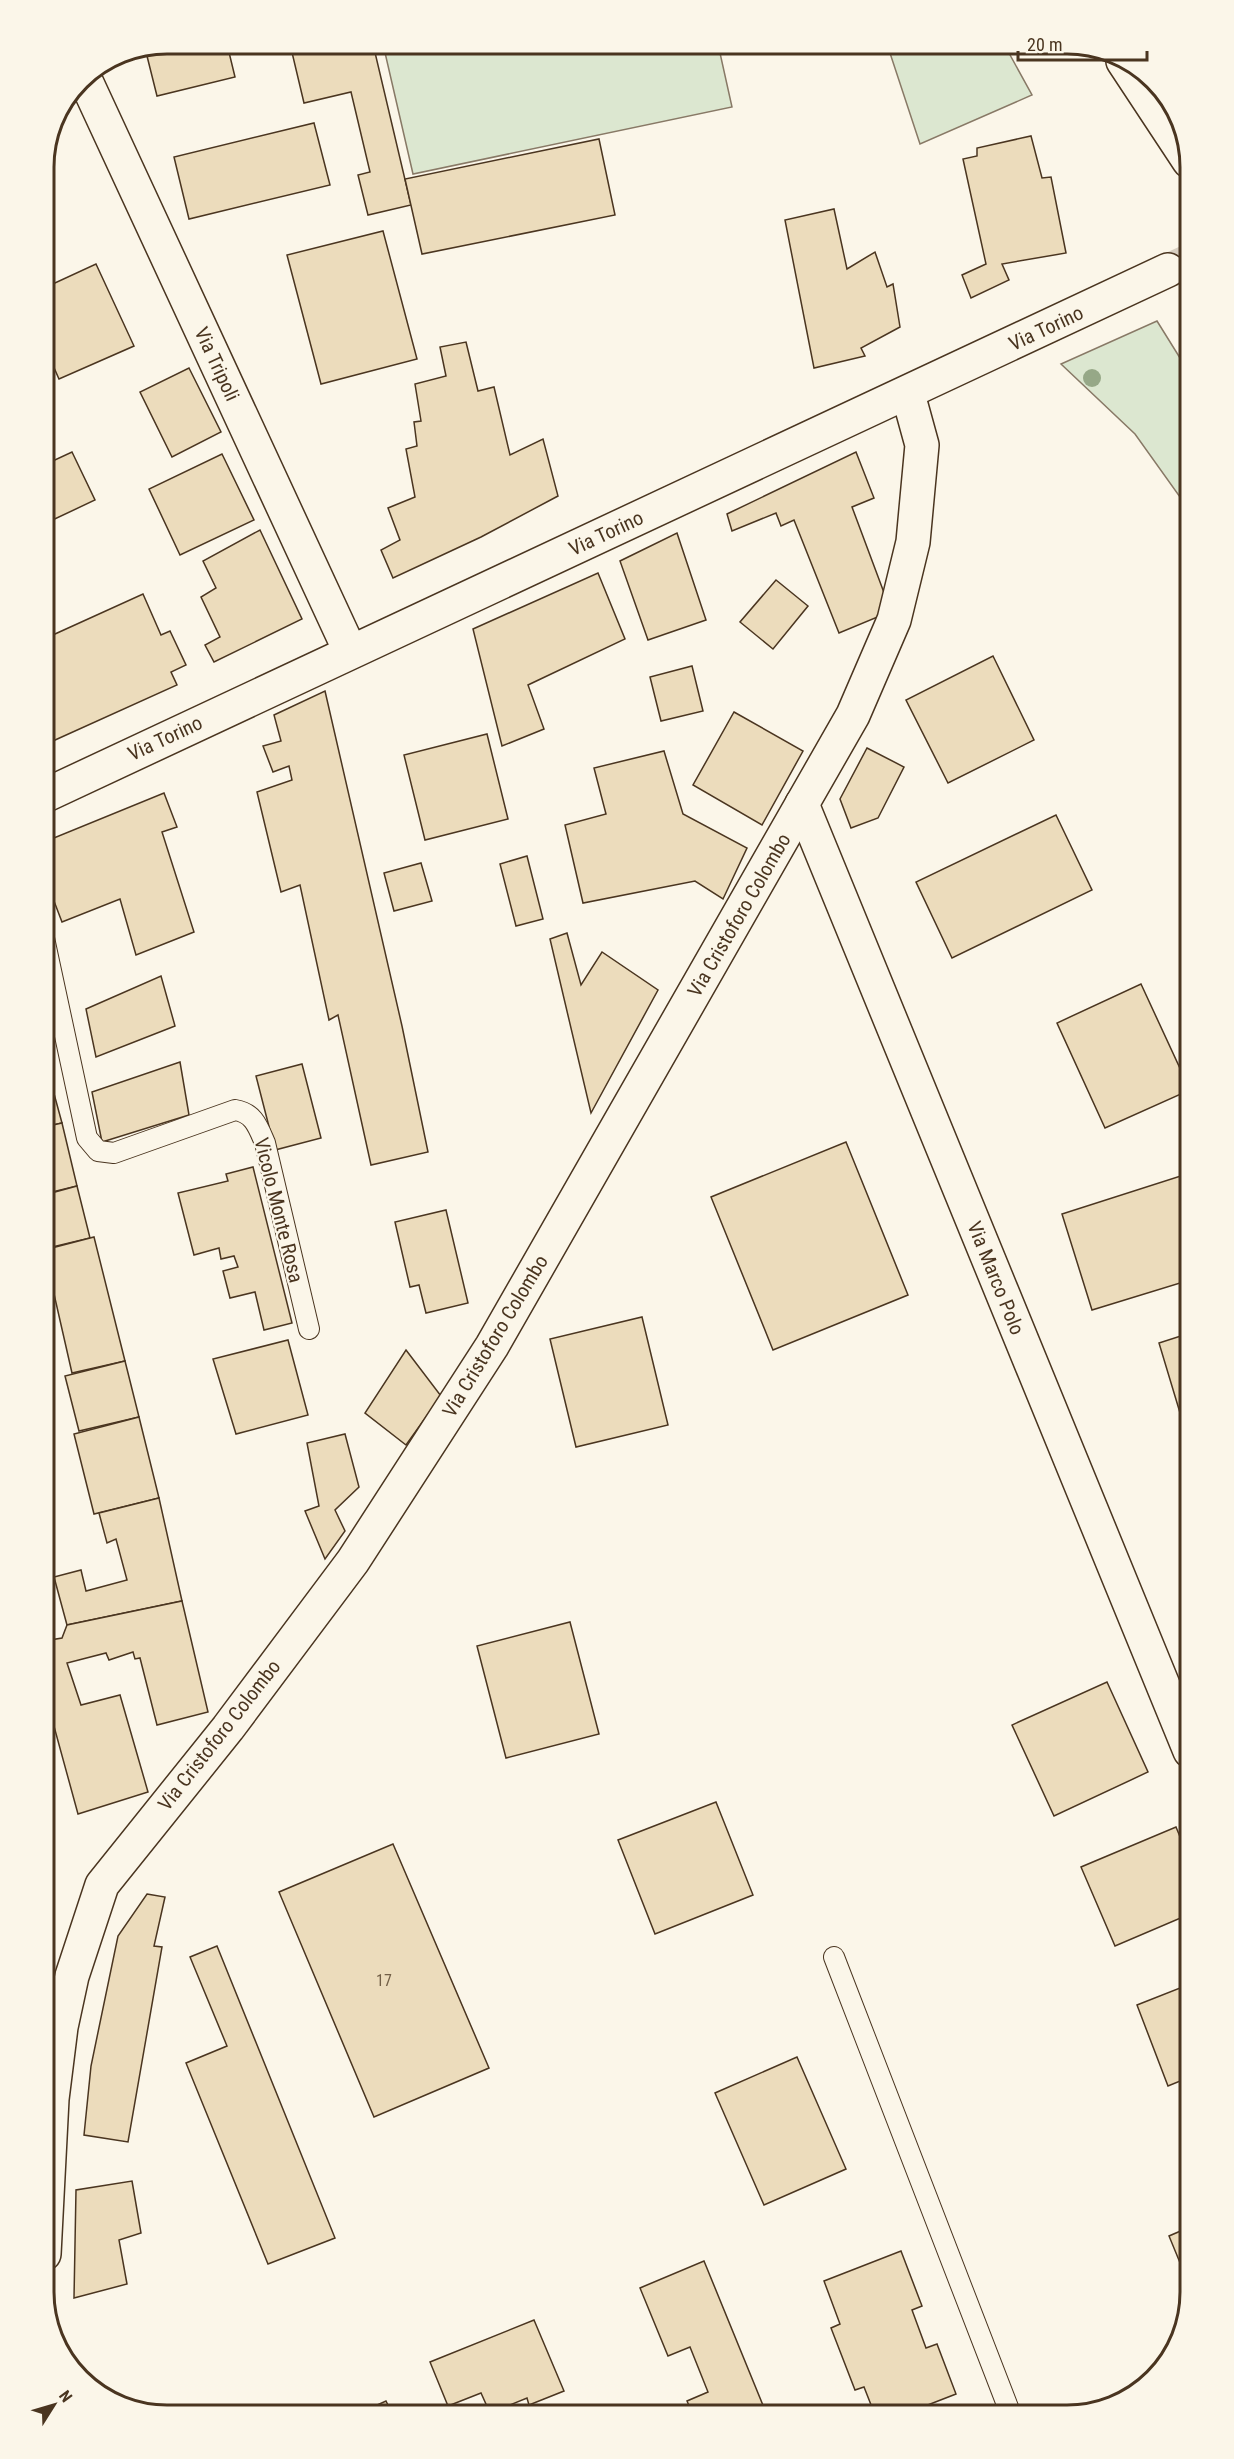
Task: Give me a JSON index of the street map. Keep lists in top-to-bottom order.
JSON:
{
  "streets": {
    "main road": [
      "Via Torino",
      "Via Tripoli",
      "Via Cristoforo Colombo",
      "Via Marco Polo"
    ],
    "lane": ["Vicolo Monte Rosa"]
  },
  "crossings": [
    ["Via Torino", "Via Tripoli"],
    ["Via Torino", "Via Cristoforo Colombo"],
    ["Via Cristoforo Colombo", "Via Marco Polo"]
  ],
  "house_numbers": ["17"],
  "scale_bar": "20 m",
  "north": "top right"
}
